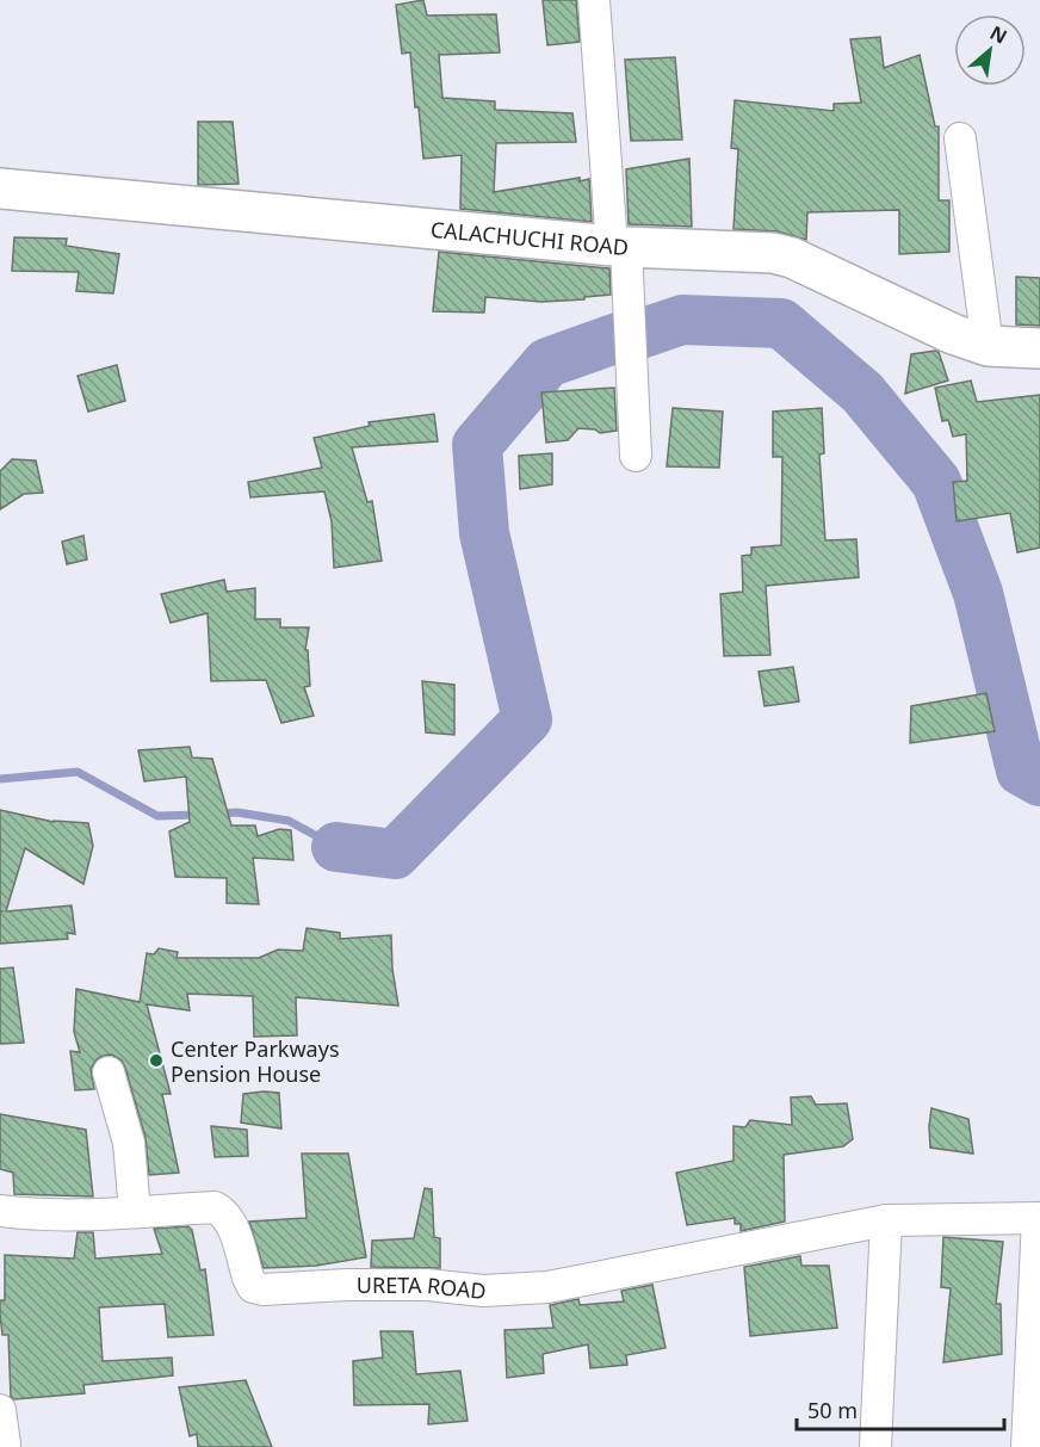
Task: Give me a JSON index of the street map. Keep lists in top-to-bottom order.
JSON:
{
  "streets": {
    "street": ["CALACHUCHI ROAD", "URETA ROAD"]
  },
  "places": ["Center Parkways Pension House"],
  "scale_bar": "50 m",
  "north": "top right"
}
